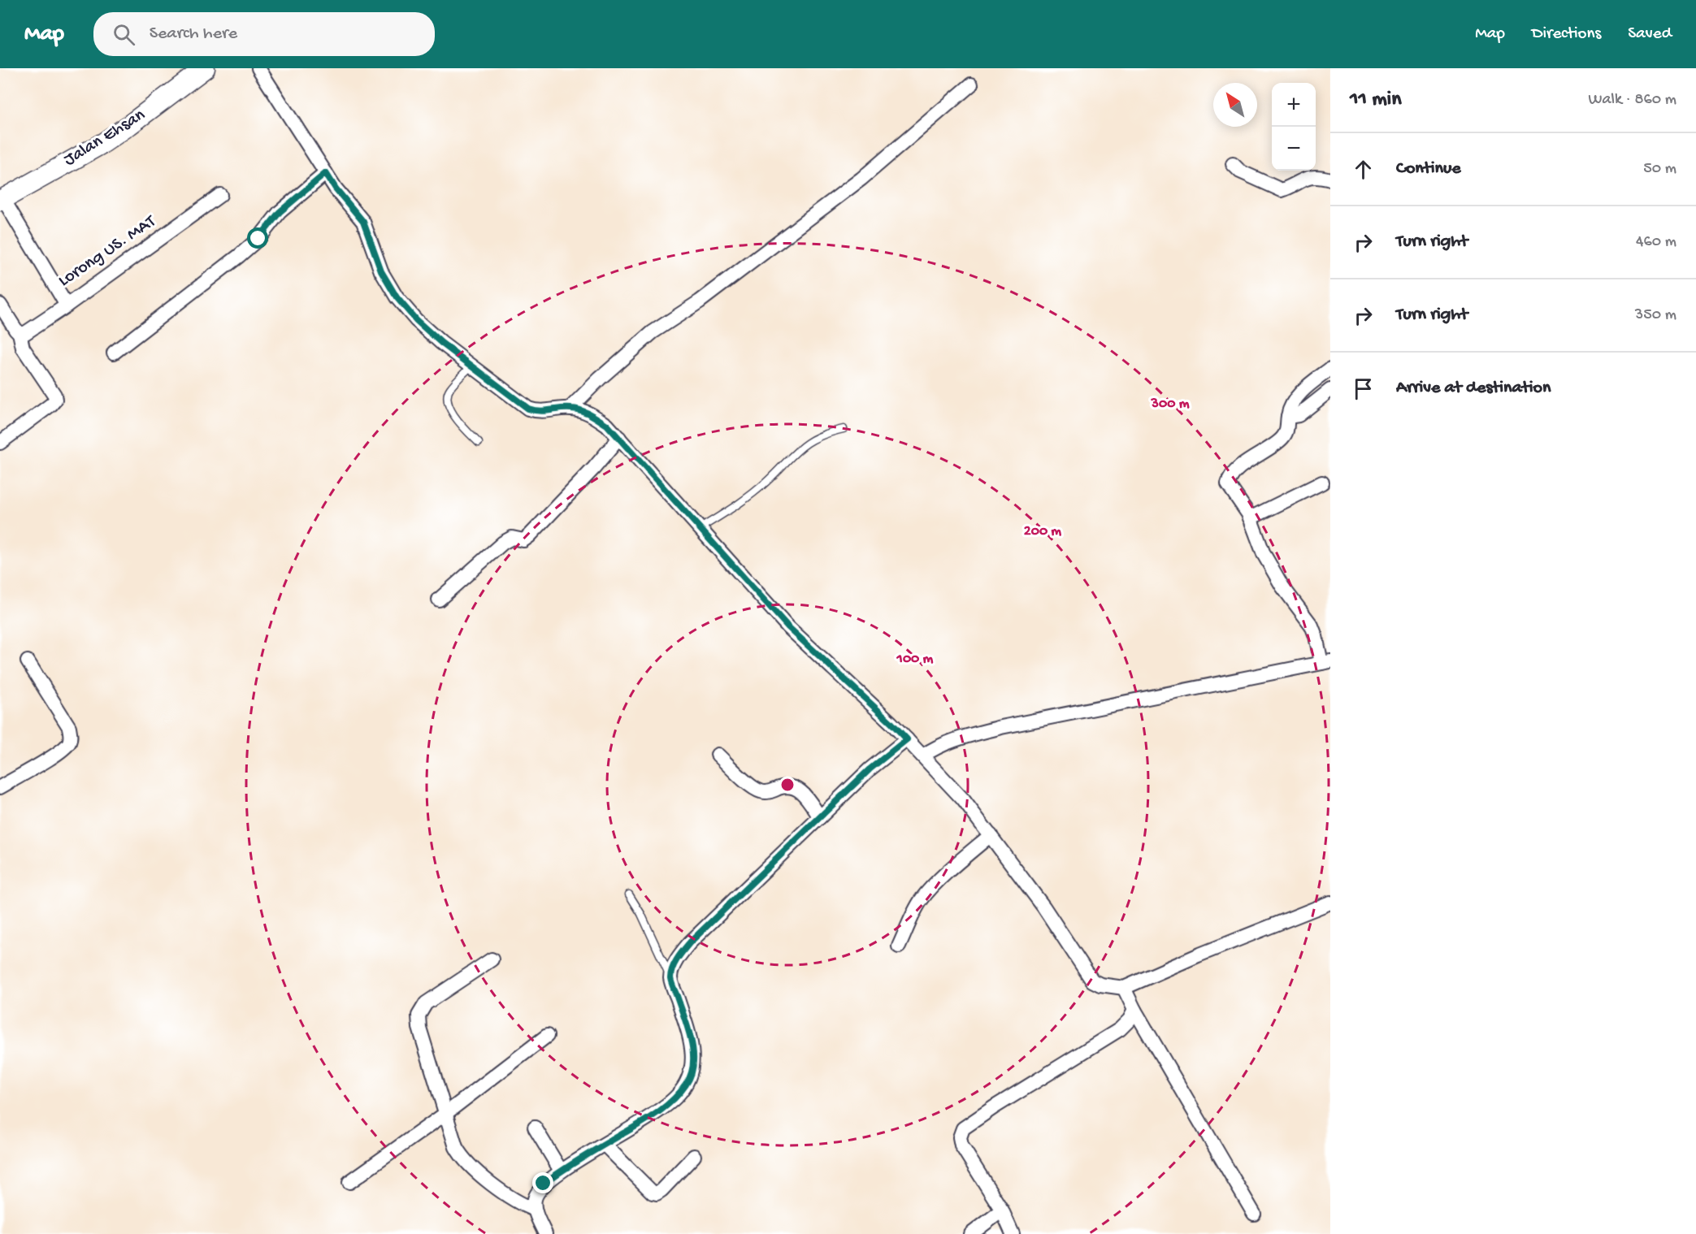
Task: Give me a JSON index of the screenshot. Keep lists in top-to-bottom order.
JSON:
{
  "streets": {
    "main road": ["Jalan Ehsan"],
    "street": ["Lorong US. MAT"]
  },
  "crossings": [
    ["Jalan Ehsan", "Lorong US. MAT"]
  ],
  "north": "top left",
  "page": {
    "header": "Map",
    "search": "Search here",
    "nav": ["Map", "Directions", "Saved"],
    "heading": ["11 min", "Walk · 860 m"],
    "map_buttons": ["+", "−"],
    "list": [
      ["Continue", "50 m"],
      ["Turn right", "460 m"],
      ["Turn right", "350 m"],
      "Arrive at destination"
    ]
  },
  "rings": ["300 m", "200 m", "100 m"]
}
